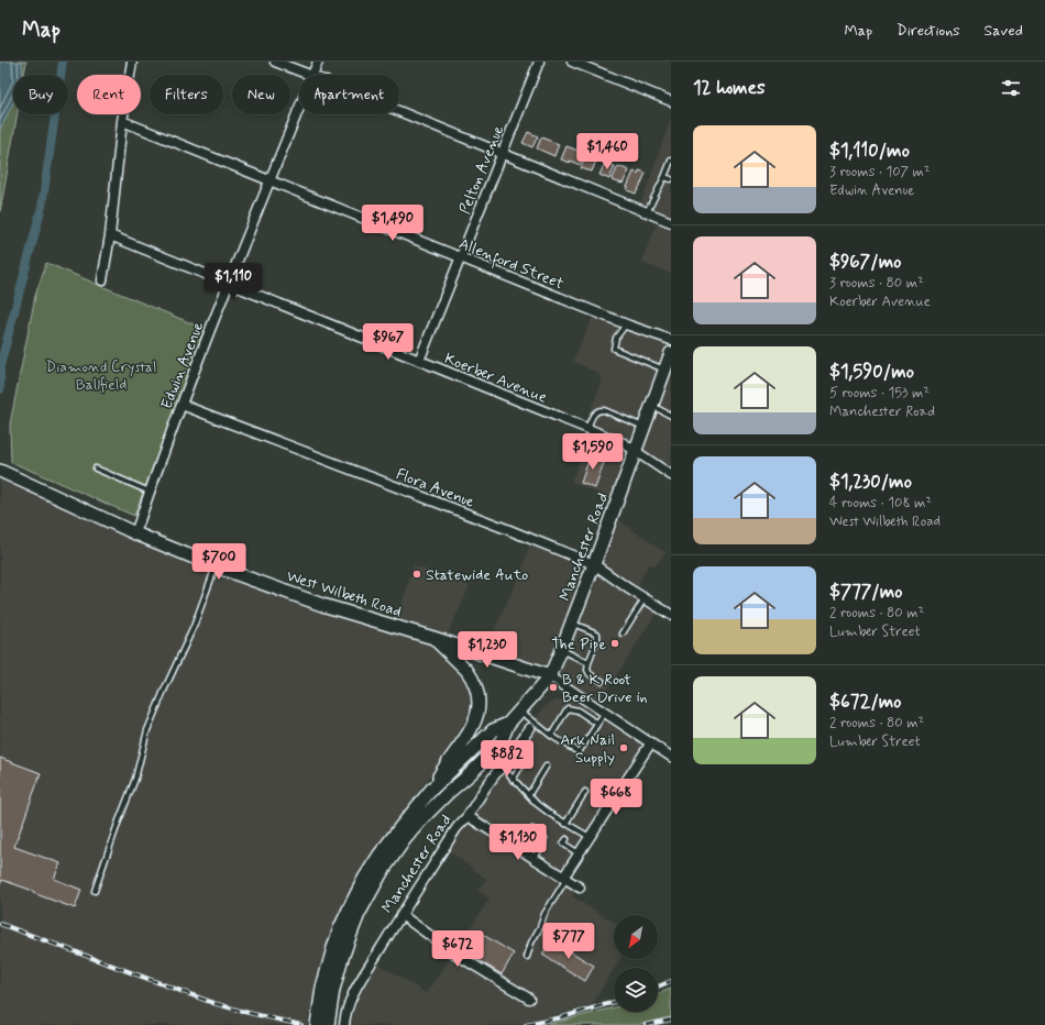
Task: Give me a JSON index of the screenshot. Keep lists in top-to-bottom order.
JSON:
{
  "streets": {
    "main road": ["Manchester Road", "West Wilbeth Road"],
    "street": [
      "Pelton Avenue",
      "Allenford Street",
      "Edwin Avenue",
      "Koerber Avenue",
      "Flora Avenue"
    ]
  },
  "crossings": [
    ["Pelton Avenue", "Allenford Street"],
    ["Pelton Avenue", "Koerber Avenue"],
    ["Allenford Street", "Edwin Avenue"],
    ["Edwin Avenue", "Koerber Avenue"],
    ["Edwin Avenue", "Flora Avenue"],
    ["Edwin Avenue", "West Wilbeth Road"],
    ["Koerber Avenue", "Manchester Road"],
    ["Flora Avenue", "Manchester Road"],
    ["Manchester Road", "West Wilbeth Road"]
  ],
  "parks": ["Diamond Crystal Ballfield"],
  "places": [
    "Statewide Auto",
    "The Pipe",
    "B & K Root Beer Drive in",
    "Ark Nail Supply"
  ],
  "north": "bottom left",
  "page": {
    "header": "Map",
    "nav": ["Map", "Directions", "Saved"],
    "heading": "12 homes",
    "chip": [
      "Buy",
      "Rent",
      "Filters",
      "New",
      "Apartment"
    ],
    "list": [
      {
        "name": "$1,110/mo",
        "note": "3 rooms · 107 m² · Edwin Avenue"
      },
      {
        "name": "$967/mo",
        "note": "3 rooms · 80 m² · Koerber Avenue"
      },
      {
        "name": "$1,590/mo",
        "note": "5 rooms · 153 m² · Manchester Road"
      },
      {
        "name": "$1,230/mo",
        "note": "4 rooms · 108 m² · West Wilbeth Road"
      },
      {
        "name": "$777/mo",
        "note": "2 rooms · 80 m² · Lumber Street"
      },
      {
        "name": "$672/mo",
        "note": "2 rooms · 80 m² · Lumber Street"
      }
    ],
    "price": [
      "$1,460",
      "$1,490",
      "$1,110",
      "$967",
      "$1,590",
      "$700",
      "$1,230",
      "$882",
      "$668",
      "$1,130",
      "$777",
      "$672"
    ]
  }
}
